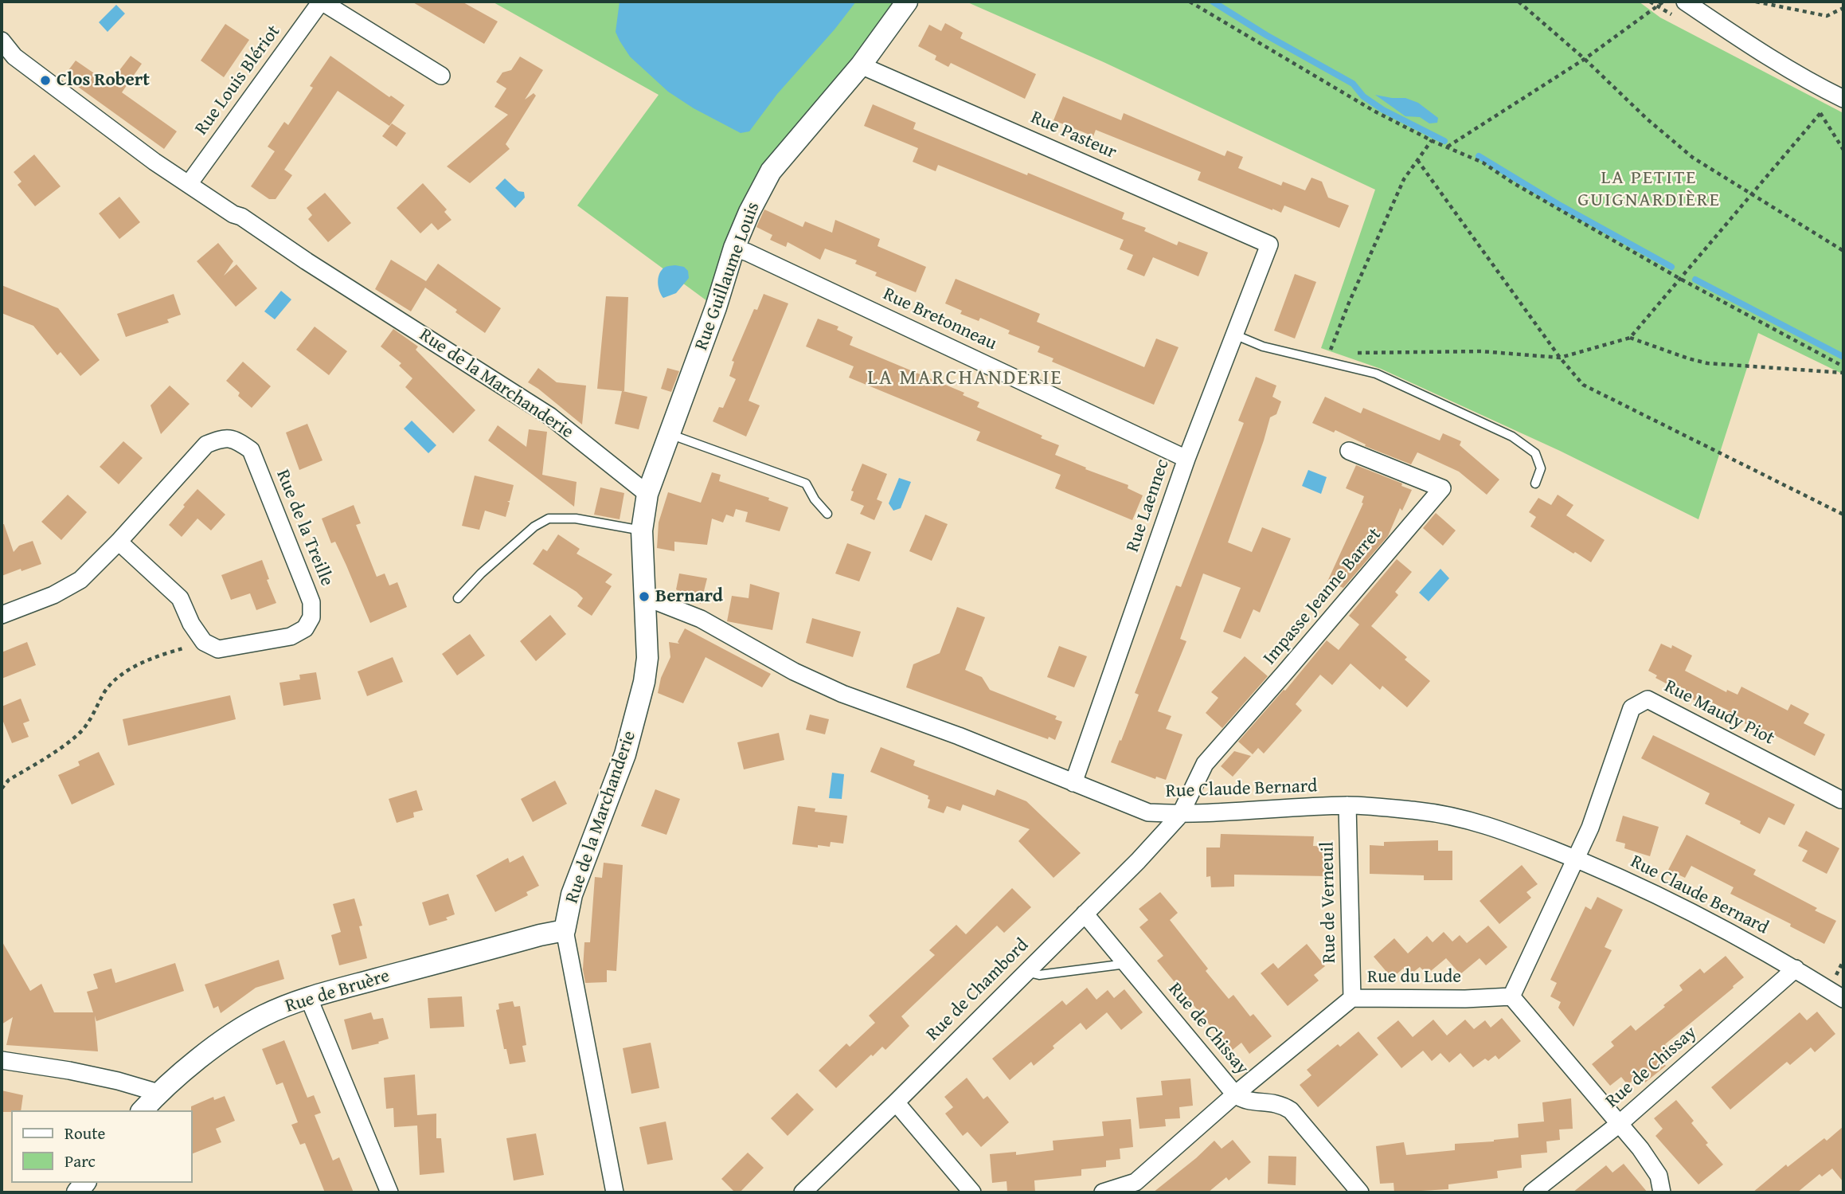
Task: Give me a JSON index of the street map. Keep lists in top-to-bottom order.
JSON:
{
  "streets": {
    "street": [
      "Rue Louis Blériot",
      "Rue Pasteur",
      "Rue Guillaume Louis",
      "Rue Bretonneau",
      "Rue de la Marchanderie",
      "Rue Laennec",
      "Rue de la Treille",
      "Impasse Jeanne Barret",
      "Rue Maudy Piot",
      "Rue Claude Bernard",
      "Rue de Verneuil",
      "Rue du Lude",
      "Rue de Chambord",
      "Rue de Bruère",
      "Rue de Chissay"
    ]
  },
  "crossings": [
    ["Rue Louis Blériot", "Rue de la Marchanderie"],
    ["Rue Pasteur", "Rue Guillaume Louis"],
    ["Rue Pasteur", "Rue Laennec"],
    ["Rue Guillaume Louis", "Rue Bretonneau"],
    ["Rue Guillaume Louis", "Rue de la Marchanderie"],
    ["Rue Bretonneau", "Rue Laennec"],
    ["Rue de la Marchanderie", "Rue Claude Bernard"],
    ["Rue de la Marchanderie", "Rue de Bruère"],
    ["Rue Laennec", "Rue Claude Bernard"],
    ["Impasse Jeanne Barret", "Rue Claude Bernard"],
    ["Impasse Jeanne Barret", "Rue de Chambord"],
    ["Rue Maudy Piot", "Rue Claude Bernard"],
    ["Rue Claude Bernard", "Rue de Verneuil"],
    ["Rue Claude Bernard", "Rue de Chambord"],
    ["Rue Claude Bernard", "Rue de Chissay"],
    ["Rue de Verneuil", "Rue du Lude"],
    ["Rue du Lude", "Rue de Chissay"],
    ["Rue de Chambord", "Rue de Chissay"]
  ],
  "districts": ["LA PETITE GUIGNARDIÈRE", "LA MARCHANDERIE"],
  "places": ["Clos Robert", "Bernard"],
  "legend": ["Route", "Parc"]
}
